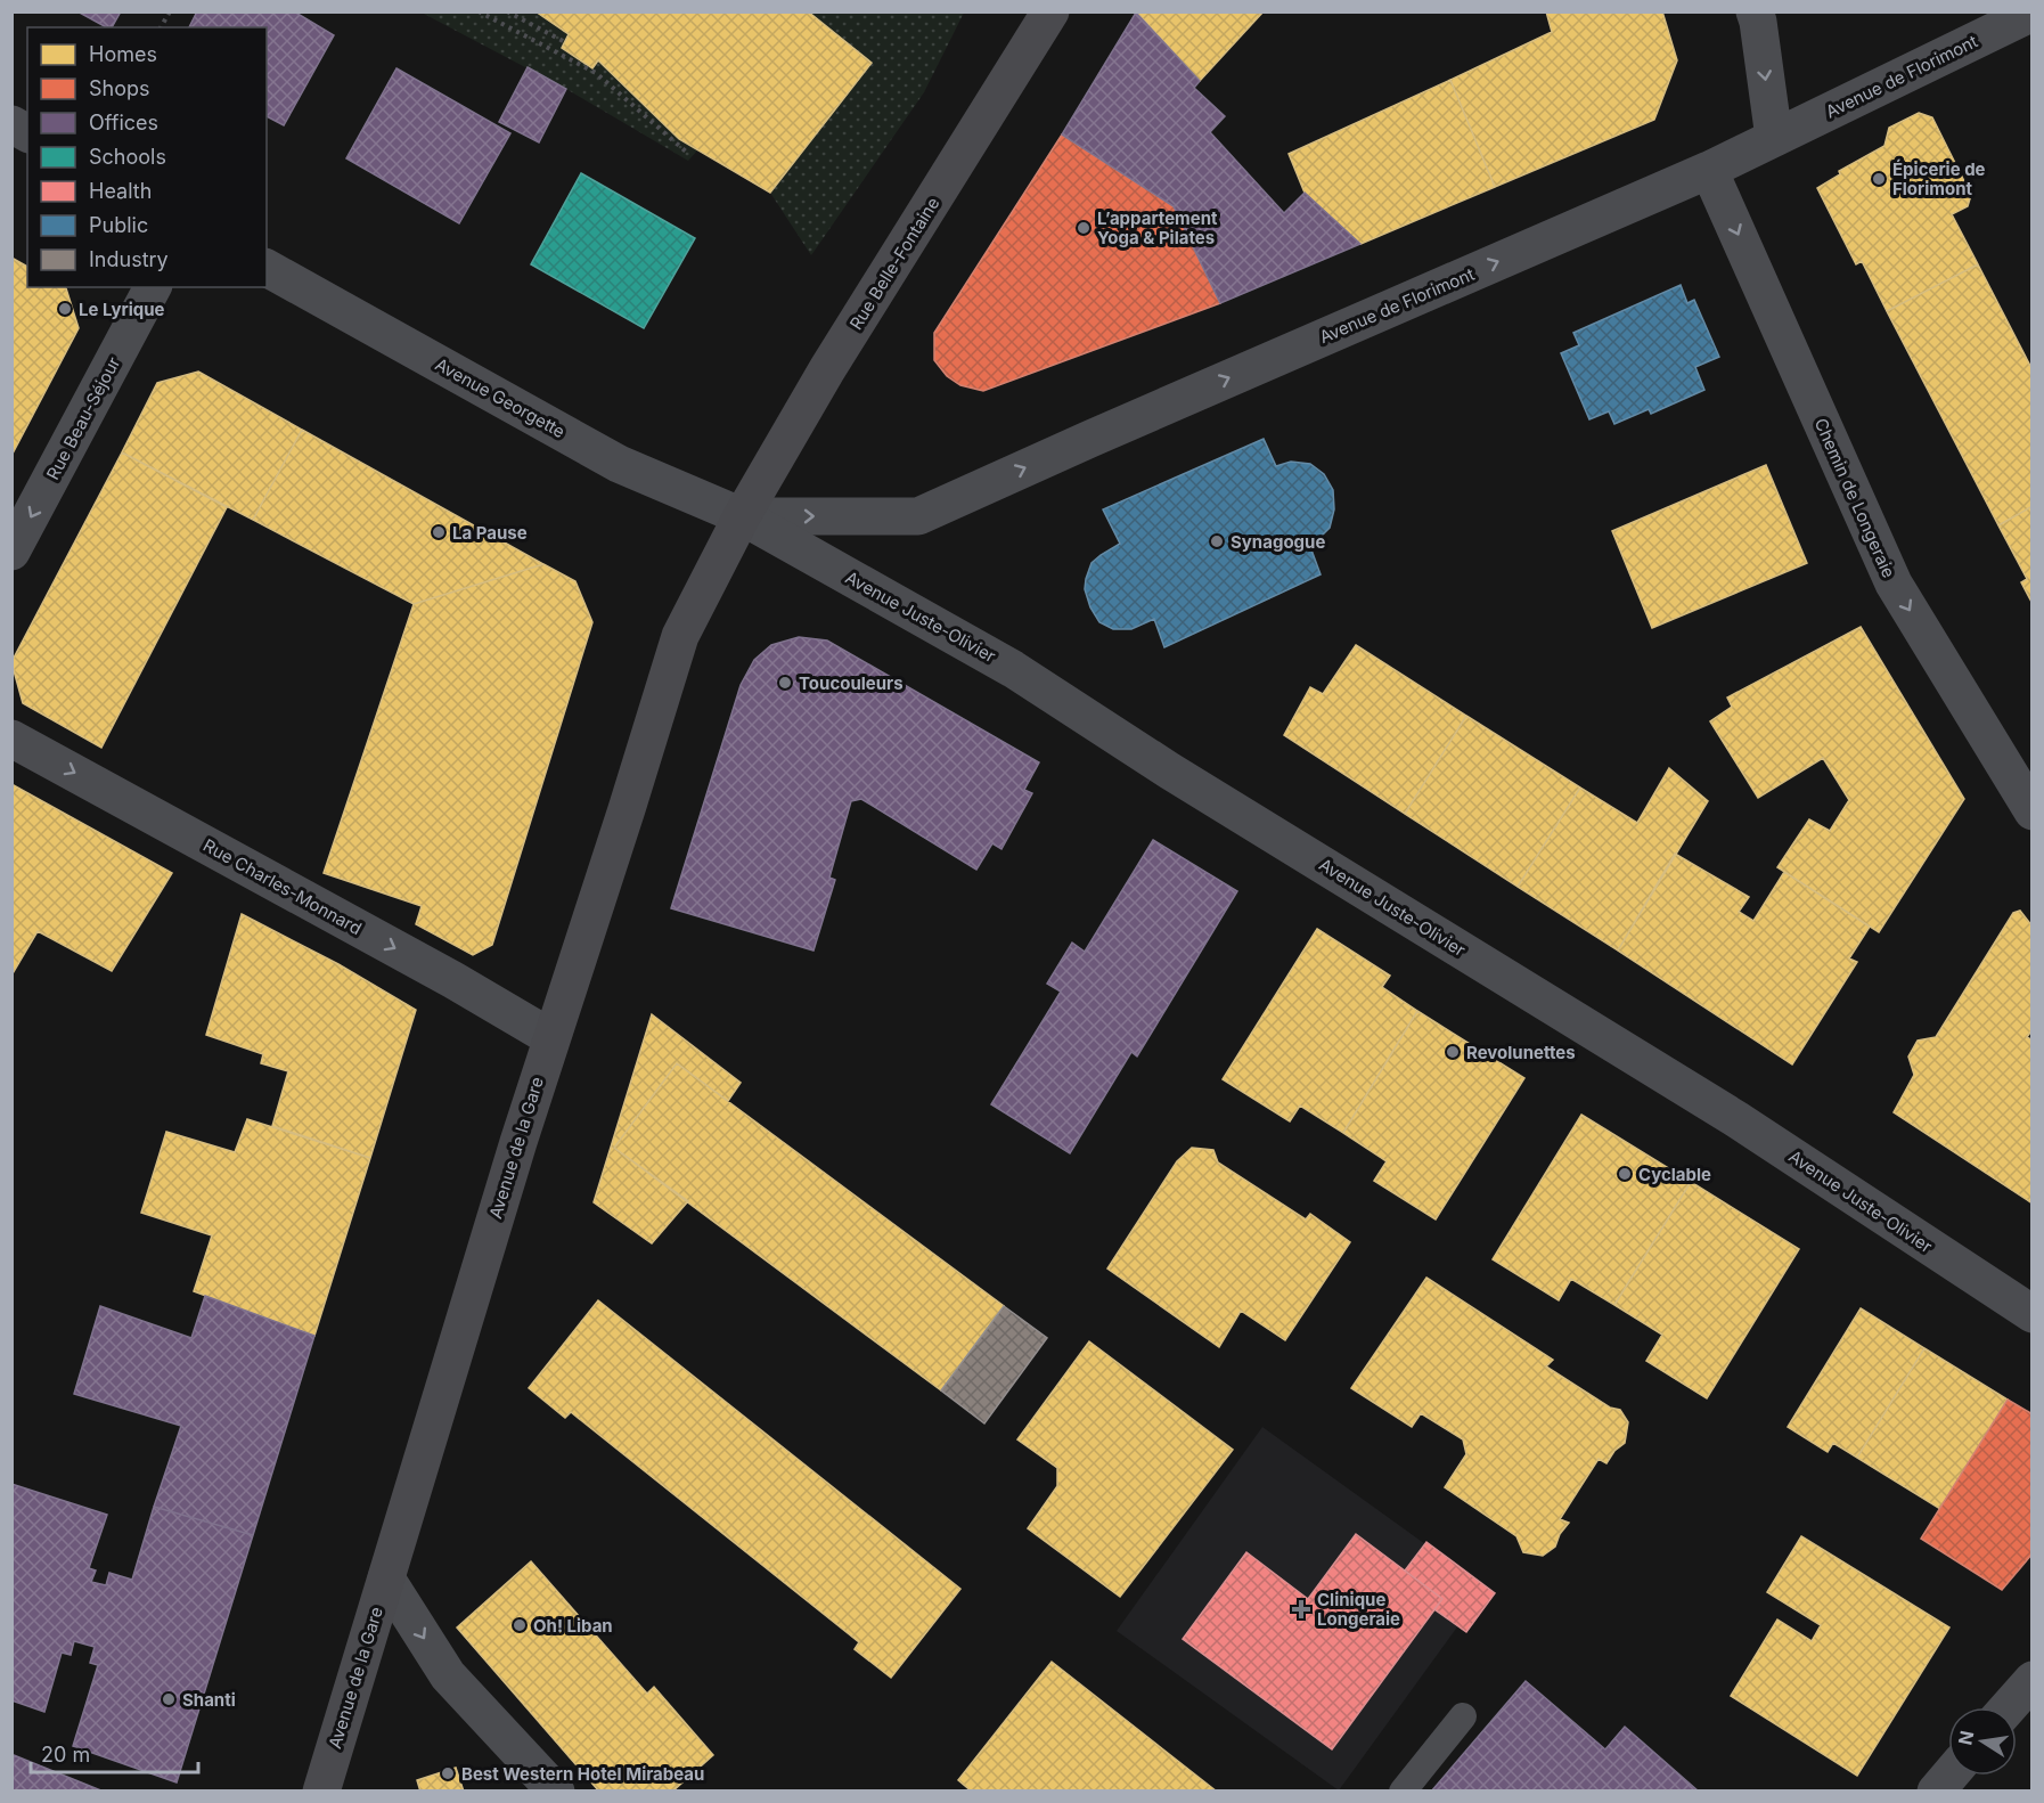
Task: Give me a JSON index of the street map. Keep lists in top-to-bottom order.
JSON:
{
  "streets": {
    "main road": ["Rue Belle-Fontaine", "Avenue de la Gare"],
    "street": [
      "Avenue de Florimont",
      "Avenue Georgette",
      "Rue Beau-Séjour",
      "Chemin de Longeraie",
      "Avenue Juste-Olivier",
      "Rue Charles-Monnard"
    ]
  },
  "crossings": [
    ["Avenue de Florimont", "Rue Belle-Fontaine"],
    ["Avenue de Florimont", "Avenue Georgette"],
    ["Avenue de Florimont", "Chemin de Longeraie"],
    ["Avenue de Florimont", "Avenue Juste-Olivier"],
    ["Avenue de Florimont", "Avenue de la Gare"],
    ["Rue Belle-Fontaine", "Avenue Georgette"],
    ["Rue Belle-Fontaine", "Avenue Juste-Olivier"],
    ["Rue Belle-Fontaine", "Avenue de la Gare"],
    ["Avenue Georgette", "Avenue Juste-Olivier"],
    ["Avenue Georgette", "Avenue de la Gare"],
    ["Avenue Juste-Olivier", "Avenue de la Gare"],
    ["Rue Charles-Monnard", "Avenue de la Gare"]
  ],
  "one_way": [
    "Avenue de Florimont",
    "Rue Beau-Séjour",
    "Chemin de Longeraie",
    "Rue Charles-Monnard"
  ],
  "places": {
    "other": [
      "Épicerie de Florimont",
      "L’appartement Yoga & Pilates",
      "Le Lyrique",
      "La Pause",
      "Synagogue",
      "Toucouleurs",
      "Revolunettes",
      "Cyclable",
      "Oh! Liban",
      "Shanti",
      "Best Western Hotel Mirabeau"
    ],
    "health": ["Clinique Longeraie"]
  },
  "legend": [
    "Homes",
    "Shops",
    "Offices",
    "Schools",
    "Health",
    "Public",
    "Industry"
  ],
  "scale_bar": "20 m",
  "north": "left"
}
